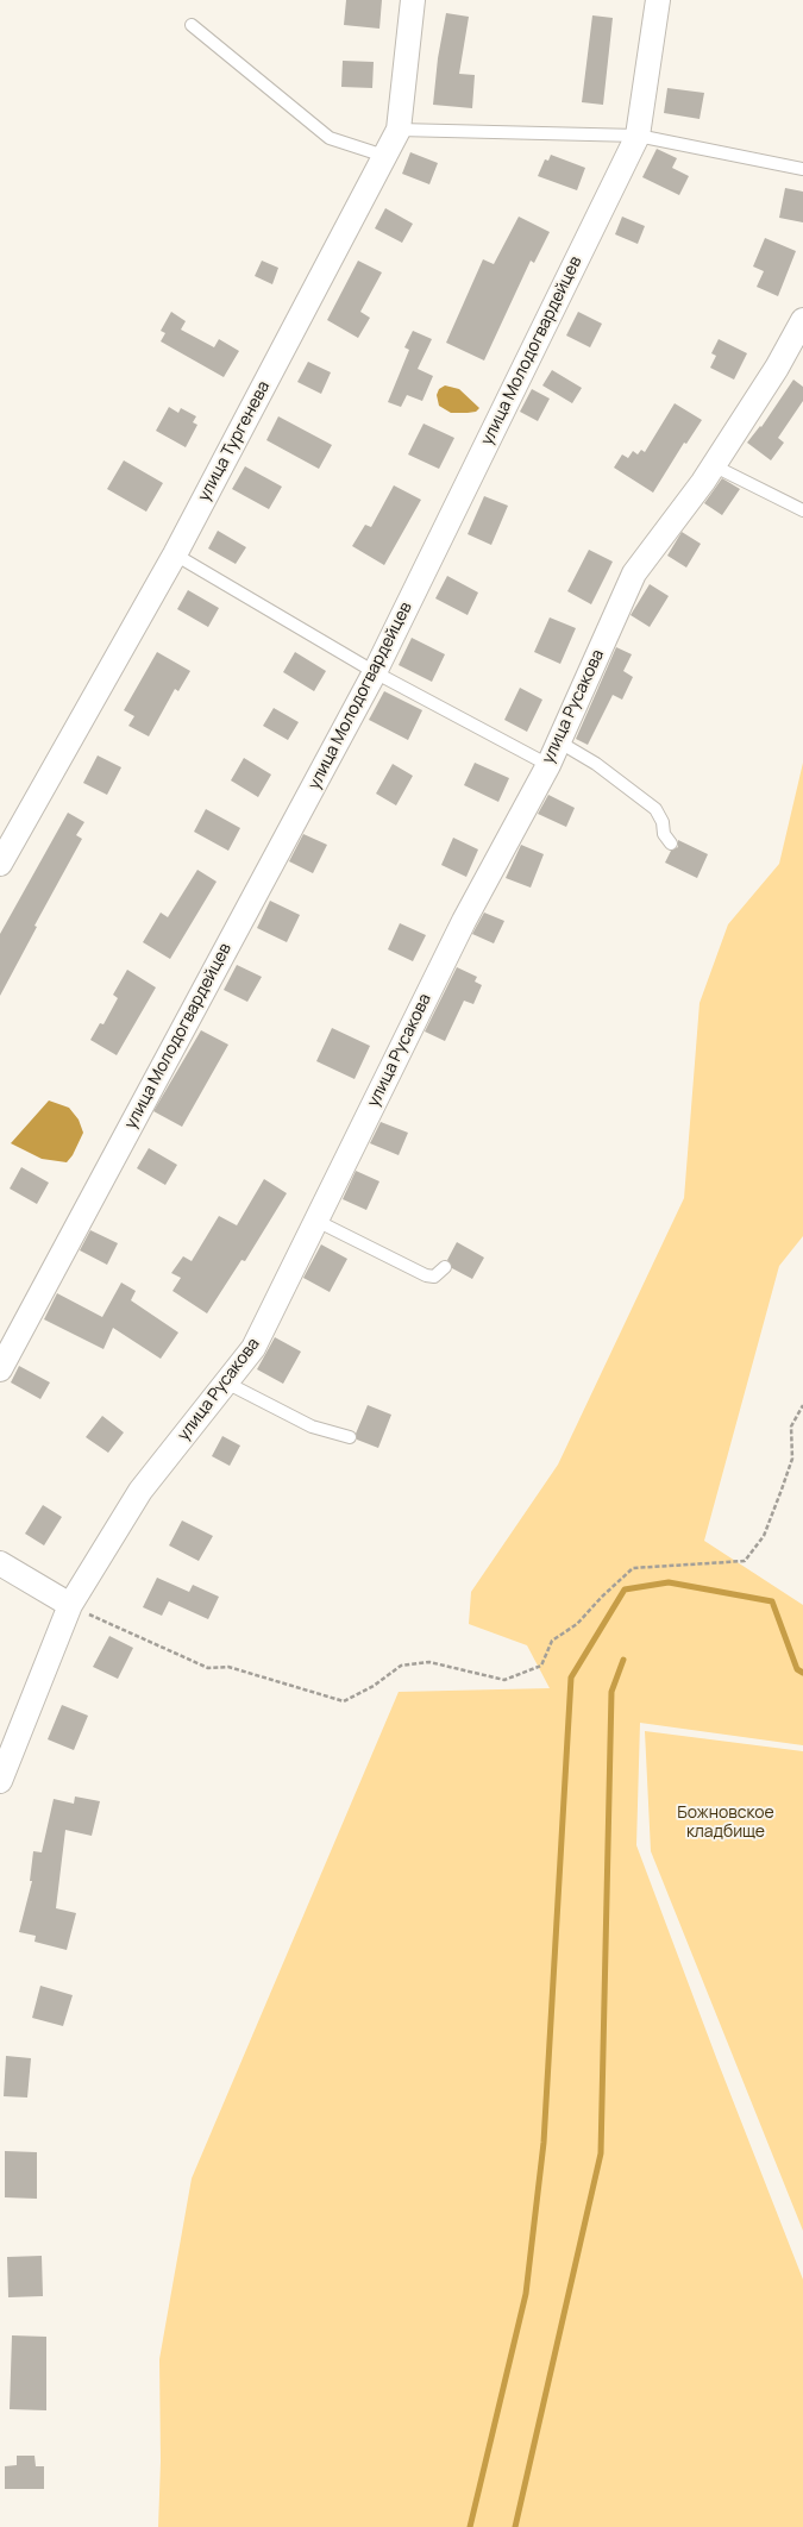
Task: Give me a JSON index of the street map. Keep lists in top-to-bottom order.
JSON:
{
  "streets": {
    "street": ["улица Молодогвардейцев", "улица Тургенева", "улица Русакова"]
  },
  "parks": ["Божновское кладбище"]
}
